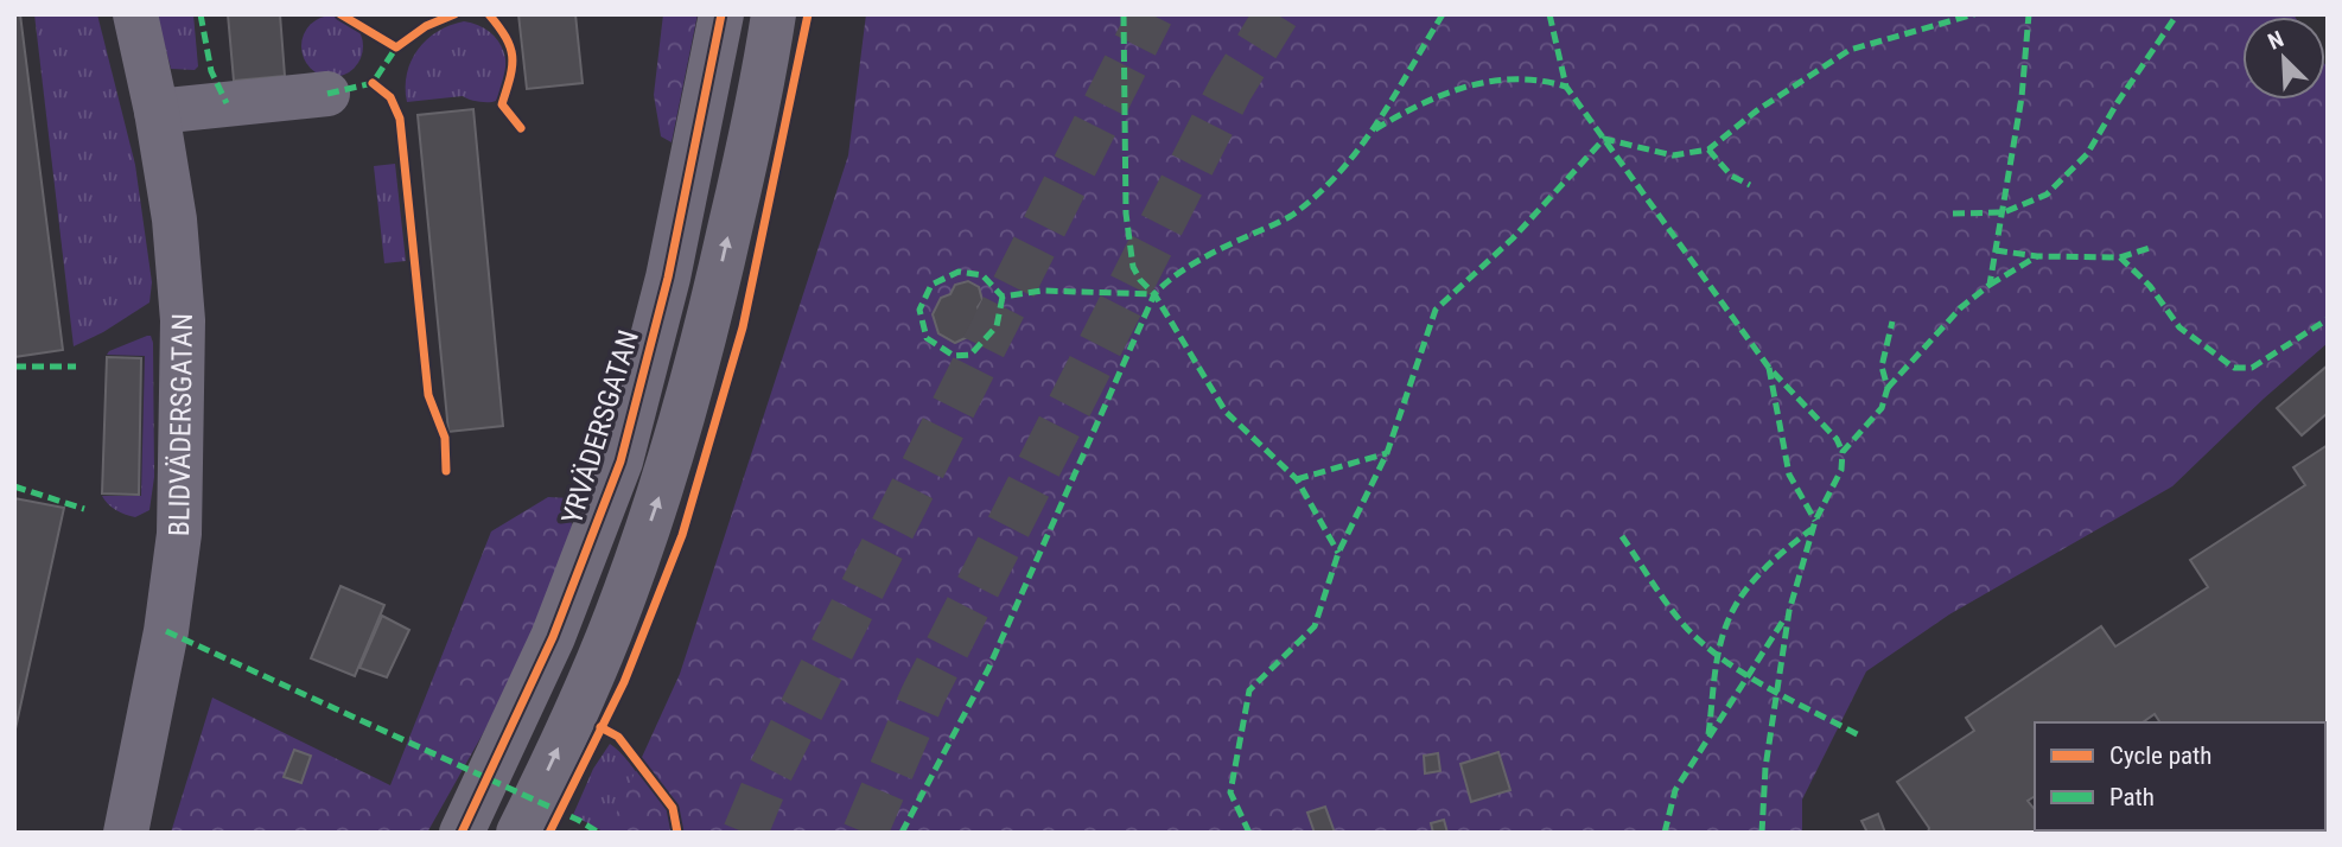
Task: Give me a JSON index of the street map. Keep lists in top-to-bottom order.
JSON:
{
  "streets": {
    "street": ["BLIDVÄDERSGATAN", "YRVÄDERSGATAN"]
  },
  "legend": ["Cycle path", "Path"],
  "north": "top left"
}
